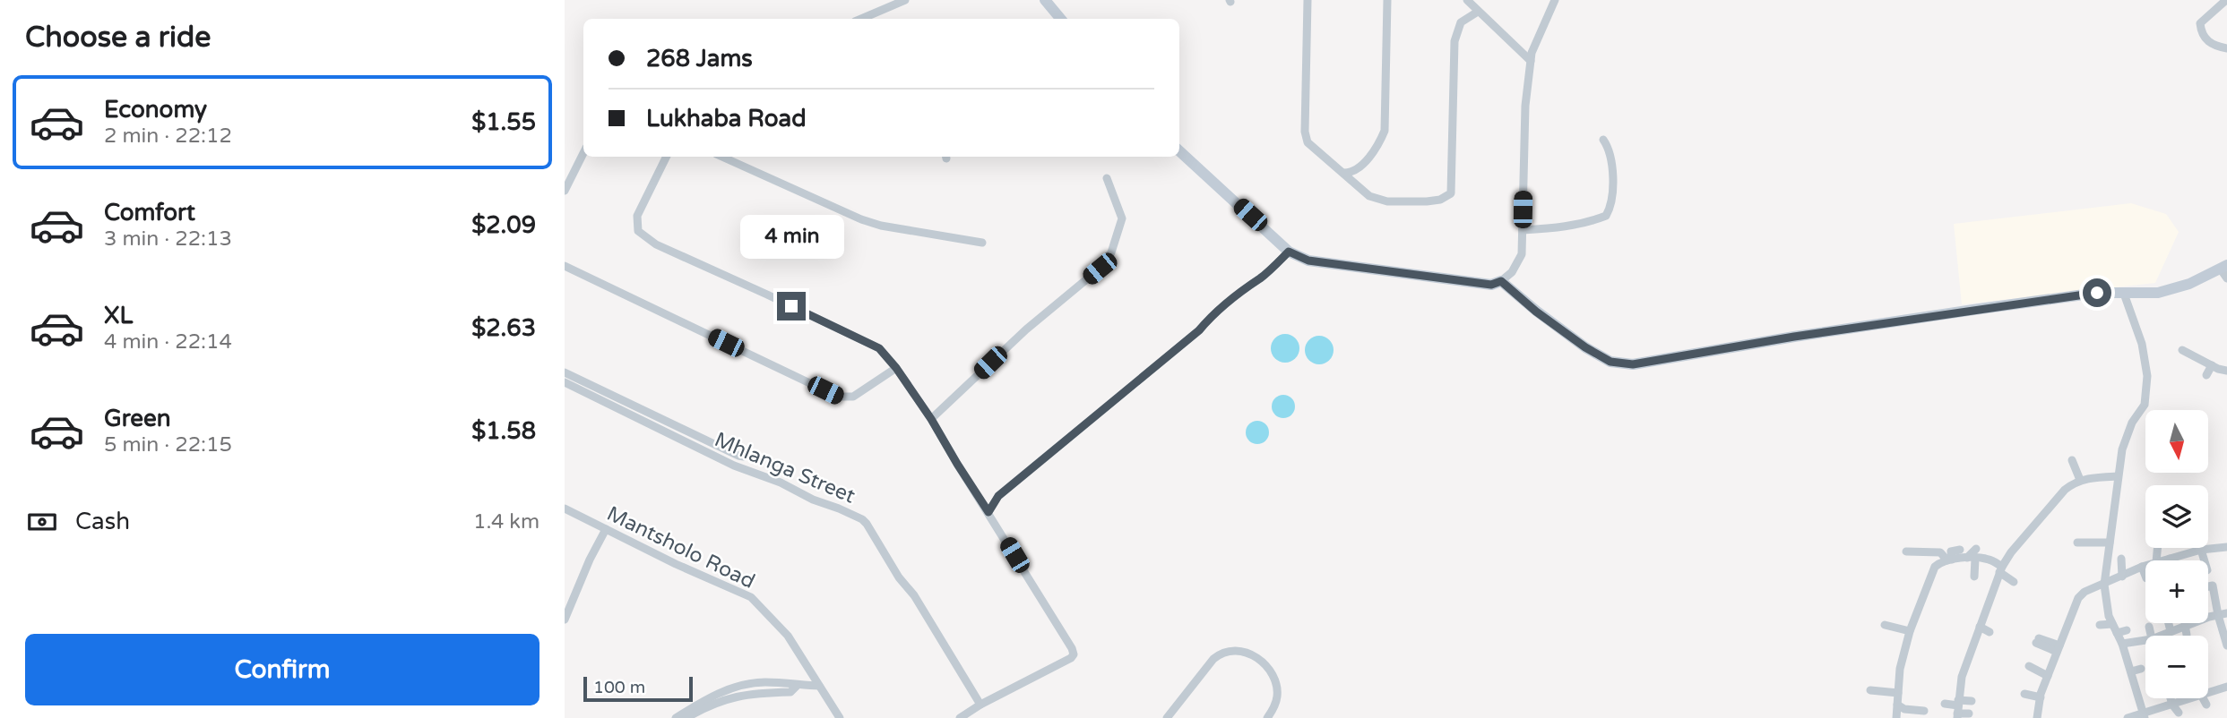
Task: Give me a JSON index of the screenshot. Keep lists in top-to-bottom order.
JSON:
{
  "streets": {
    "street": ["Mhlanga Street", "Mantsholo Road"]
  },
  "scale_bar": "100 m",
  "north": "bottom",
  "page": {
    "heading": "Choose a ride",
    "banner": ["268 Jams", "Lukhaba Road"],
    "list": [
      {
        "name": "Economy",
        "note": "2 min · 22:12",
        "value": "$1.55"
      },
      {
        "name": "Comfort",
        "note": "3 min · 22:13",
        "value": "$2.09"
      },
      {
        "name": "XL",
        "note": "4 min · 22:14",
        "value": "$2.63"
      },
      {
        "name": "Green",
        "note": "5 min · 22:15",
        "value": "$1.58"
      }
    ],
    "bubble": "4 min",
    "map_buttons": ["+", "−"],
    "pay": ["Cash", "1.4 km"],
    "buttons": "Confirm",
    "scale": "100 m"
  }
}
